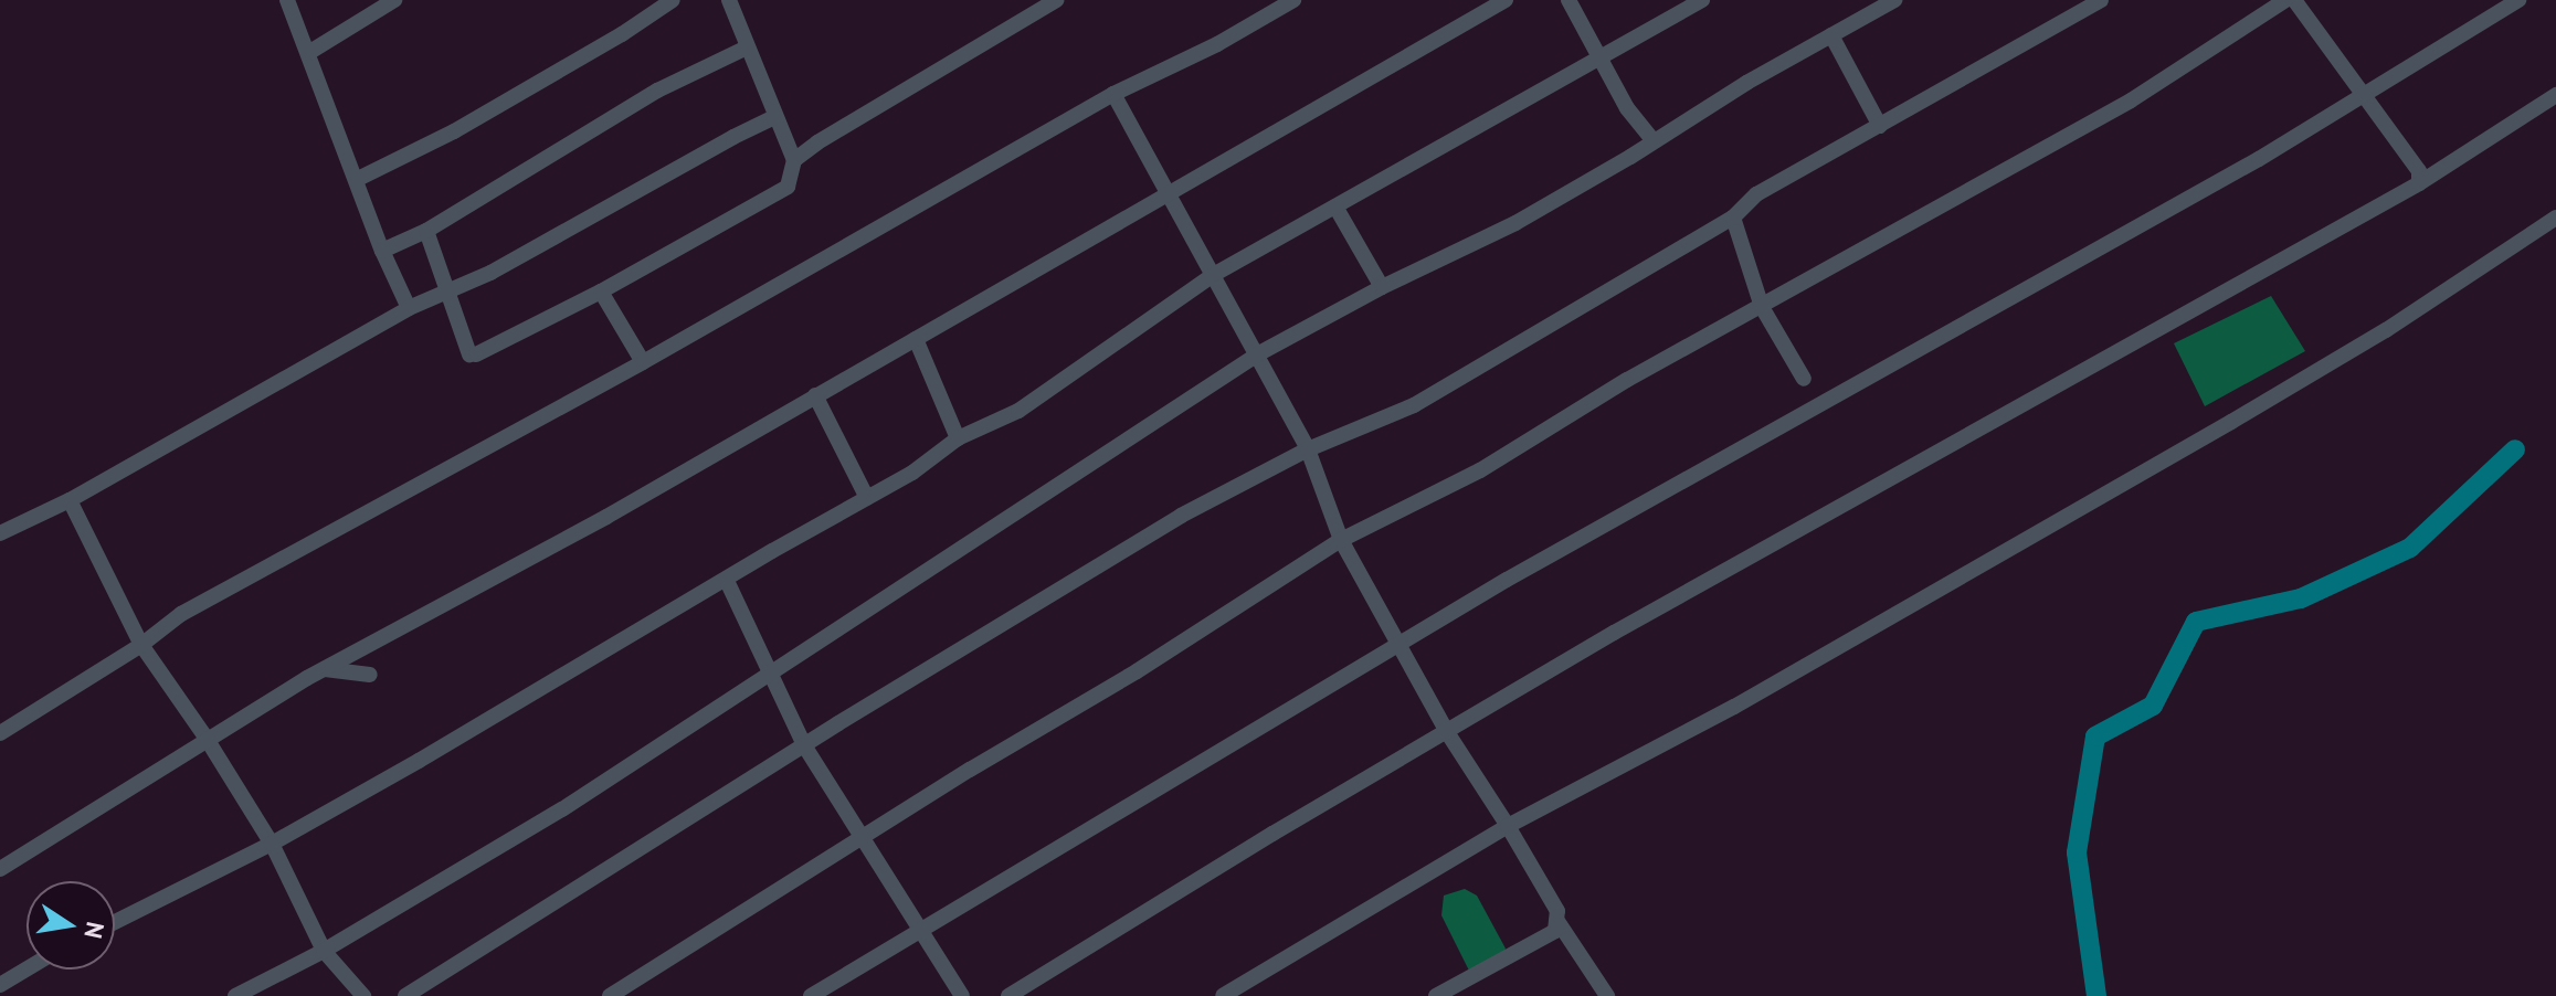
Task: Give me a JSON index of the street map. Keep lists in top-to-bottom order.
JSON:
{
  "north": "right"
}
